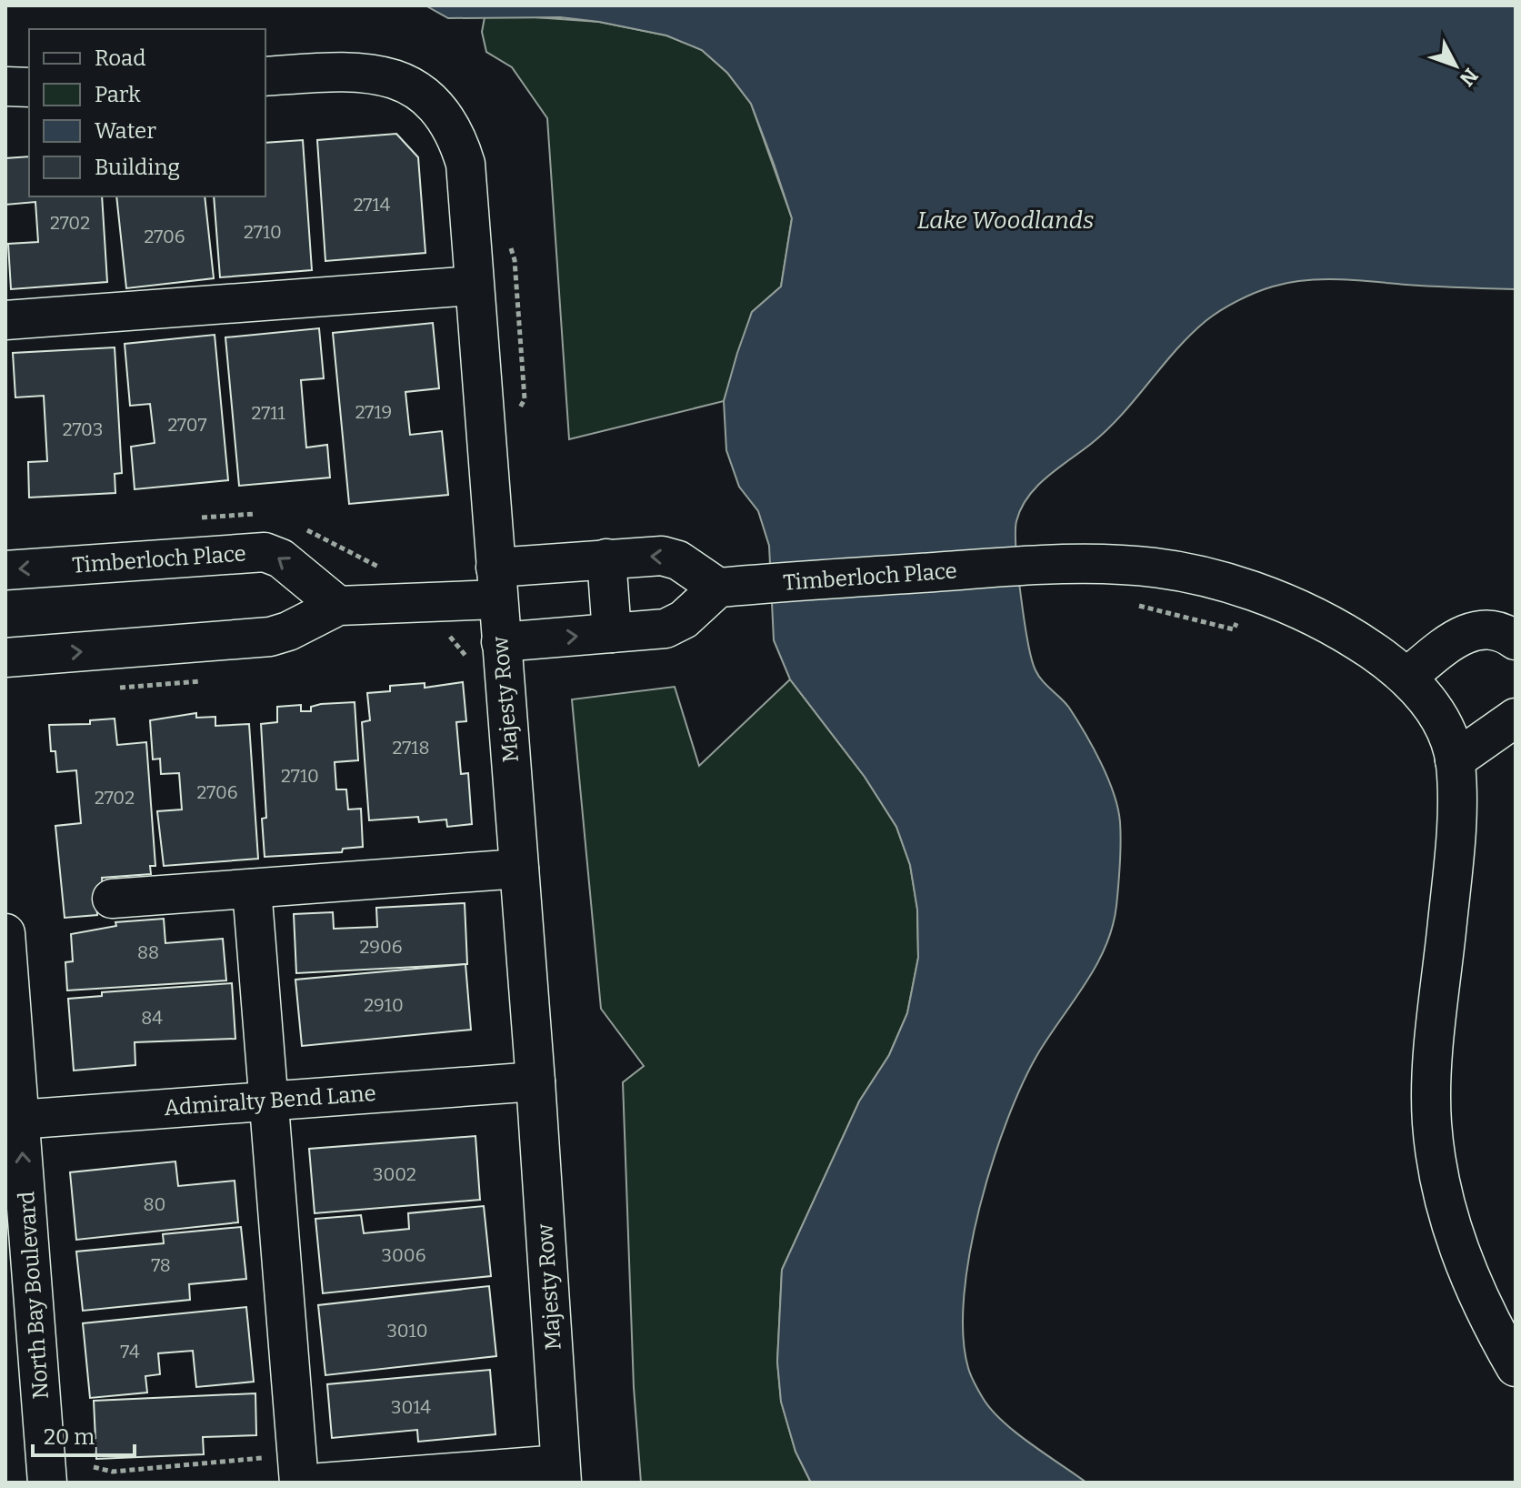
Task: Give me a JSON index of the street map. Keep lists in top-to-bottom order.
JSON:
{
  "streets": {
    "street": [
      "Timberloch Place",
      "Majesty Row",
      "Admiralty Bend Lane",
      "North Bay Boulevard"
    ]
  },
  "crossings": [
    ["Majesty Row", "Admiralty Bend Lane"],
    ["Admiralty Bend Lane", "North Bay Boulevard"]
  ],
  "water": ["Lake Woodlands"],
  "house_numbers": [
    "2714",
    "2702",
    "2710",
    "2706",
    "2719",
    "2711",
    "2707",
    "2703",
    "2718",
    "2710",
    "2706",
    "2702",
    "2906",
    "88",
    "2910",
    "84",
    "3002",
    "80",
    "3006",
    "78",
    "3010",
    "74",
    "3014"
  ],
  "legend": [
    "Road",
    "Park",
    "Water",
    "Building"
  ],
  "scale_bar": "20 m",
  "north": "bottom right"
}
